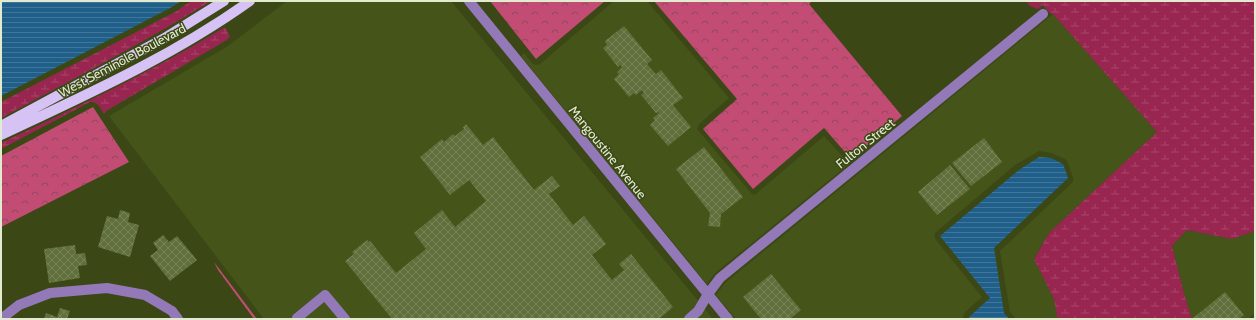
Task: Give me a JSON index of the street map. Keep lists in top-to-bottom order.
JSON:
{
  "streets": {
    "main road": ["West Seminole Boulevard"],
    "street": ["Fulton Street", "Mangoustine Avenue"]
  },
  "crossings": [
    ["Fulton Street", "Mangoustine Avenue"]
  ]
}
